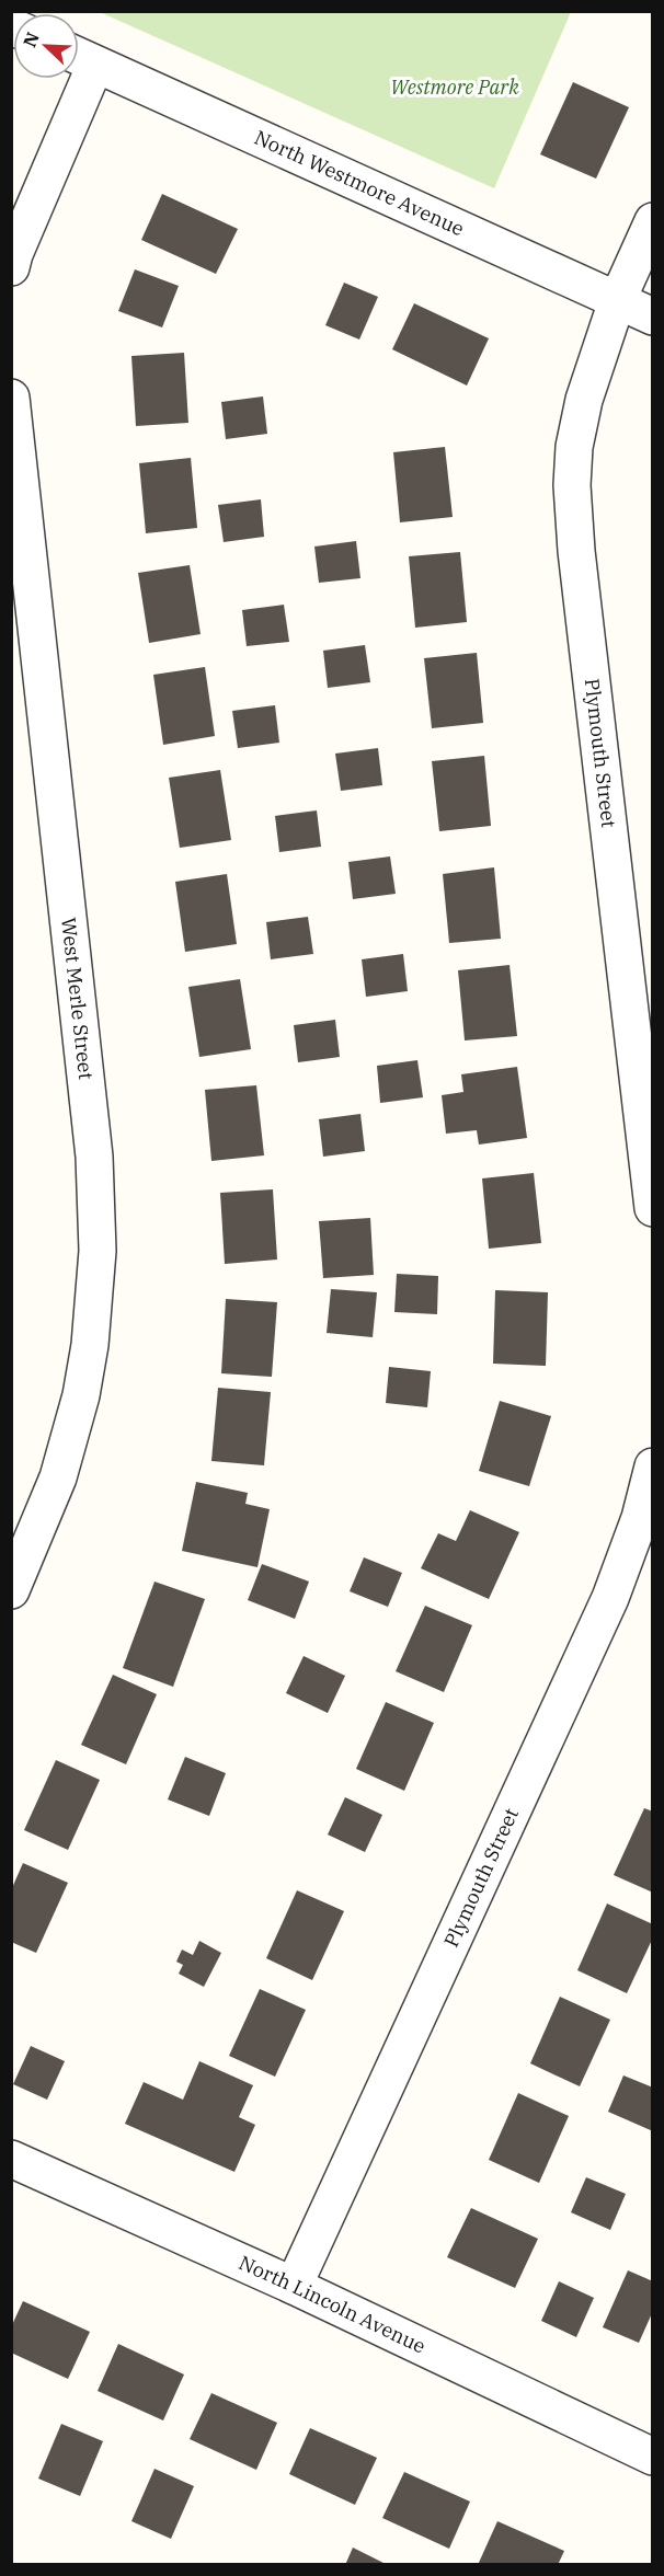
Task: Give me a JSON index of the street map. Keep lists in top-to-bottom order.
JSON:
{
  "streets": {
    "street": [
      "North Westmore Avenue",
      "Plymouth Street",
      "West Merle Street",
      "North Lincoln Avenue"
    ]
  },
  "crossings": [
    ["North Westmore Avenue", "Plymouth Street"],
    ["Plymouth Street", "North Lincoln Avenue"]
  ],
  "parks": ["Westmore Park"],
  "north": "top left"
}
